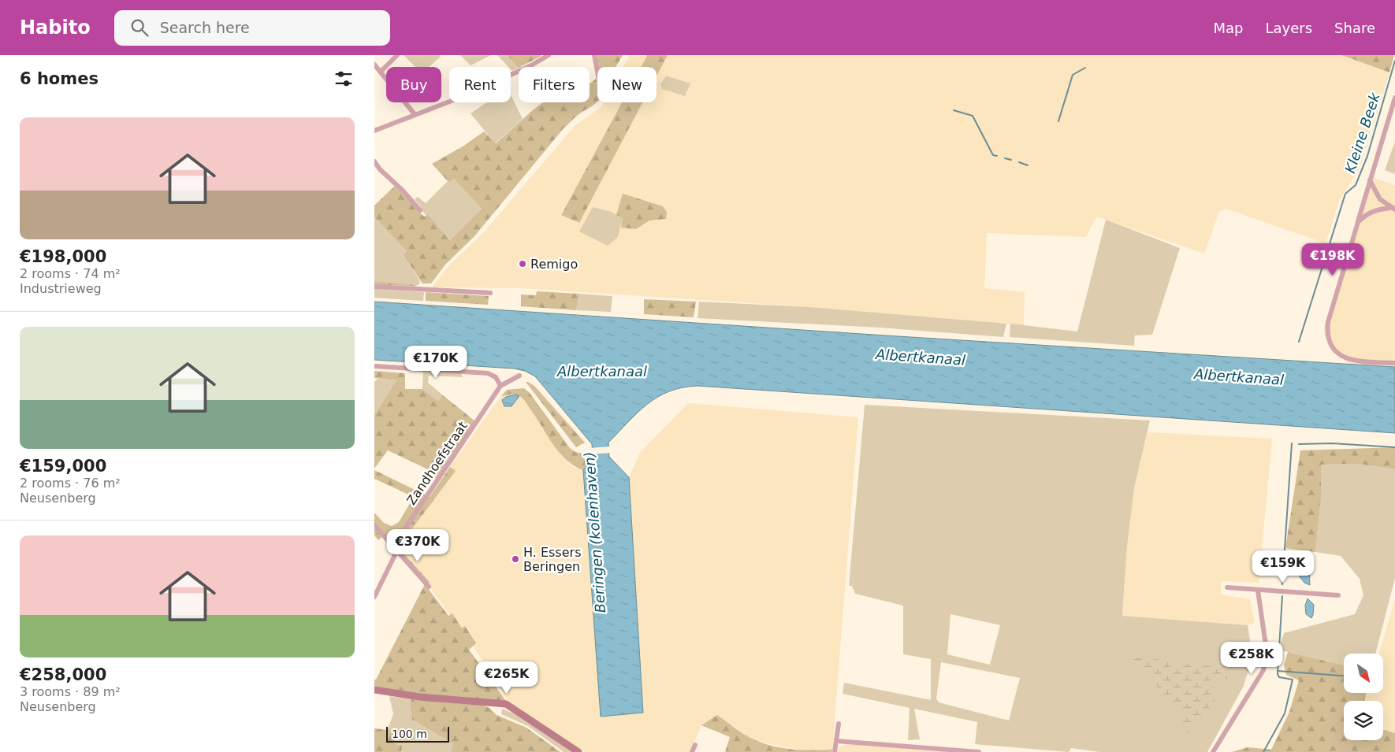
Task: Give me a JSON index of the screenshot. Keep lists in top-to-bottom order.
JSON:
{
  "streets": {
    "street": ["Zandhoefstraat"]
  },
  "water": ["Kleine Beek", "Albertkanaal", "Beringen (kolenhaven)"],
  "places": ["Remigo", "H. Essers Beringen"],
  "scale_bar": "100 m",
  "north": "bottom right",
  "page": {
    "header": "Habito",
    "search": "Search here",
    "nav": ["Map", "Layers", "Share"],
    "heading": "6 homes",
    "chip": [
      "Buy",
      "Rent",
      "Filters",
      "New"
    ],
    "list": [
      {
        "name": "€198,000",
        "note": "2 rooms · 74 m² · Industrieweg"
      },
      {
        "name": "€159,000",
        "note": "2 rooms · 76 m² · Neusenberg"
      },
      {
        "name": "€258,000",
        "note": "3 rooms · 89 m² · Neusenberg"
      }
    ],
    "price": [
      "€198K",
      "€170K",
      "€370K",
      "€159K",
      "€258K",
      "€265K"
    ],
    "scale": "100 m"
  }
}
